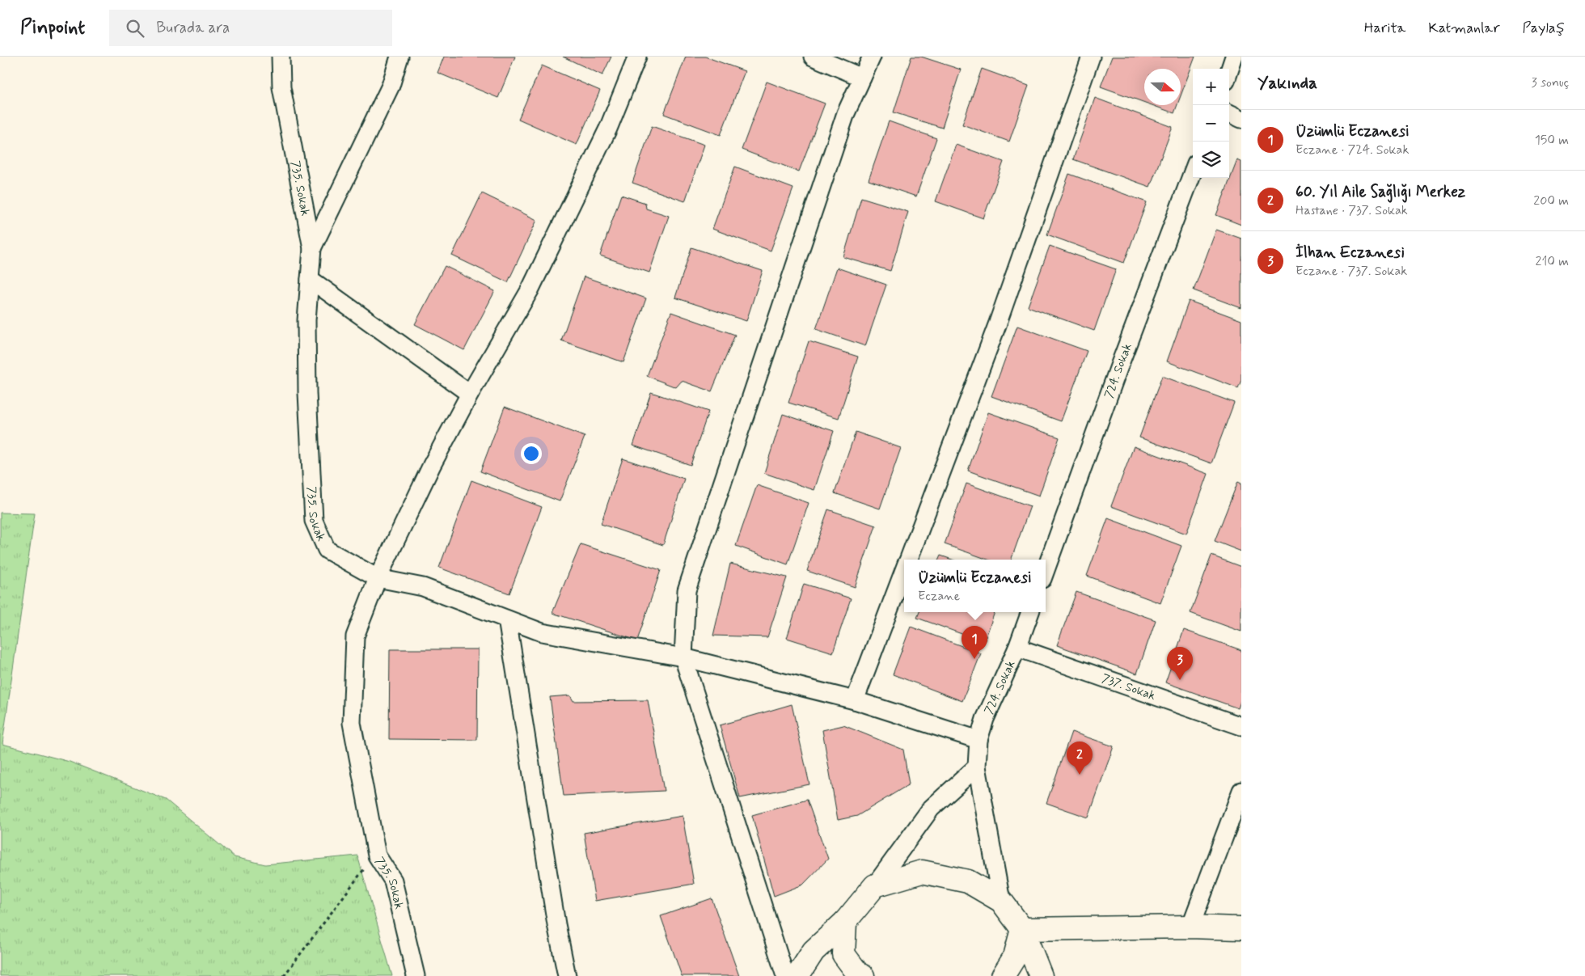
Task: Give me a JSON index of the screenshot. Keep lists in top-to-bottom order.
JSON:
{
  "streets": {
    "street": ["735. Sokak", "724. Sokak", "737. Sokak"]
  },
  "crossings": [
    ["724. Sokak", "737. Sokak"]
  ],
  "north": "right",
  "page": {
    "header": "Pinpoint",
    "search": "Burada ara",
    "nav": ["Harita", "Katmanlar", "Paylaş"],
    "heading": ["Yakında", "3 sonuç"],
    "map_buttons": ["+", "−"],
    "list": [
      {
        "mark": "1",
        "name": "Üzümlü Eczanesi",
        "note": "Eczane · 724. Sokak",
        "value": "150 m"
      },
      {
        "mark": "2",
        "name": "60. Yıl Aile Sağlığı Merkez",
        "note": "Hastane · 737. Sokak",
        "value": "200 m"
      },
      {
        "mark": "3",
        "name": "İlhan Eczanesi",
        "note": "Eczane · 737. Sokak",
        "value": "210 m"
      }
    ],
    "popup": ["Üzümlü Eczanesi", "Eczane"],
    "pins": ["1", "3", "2"]
  }
}
